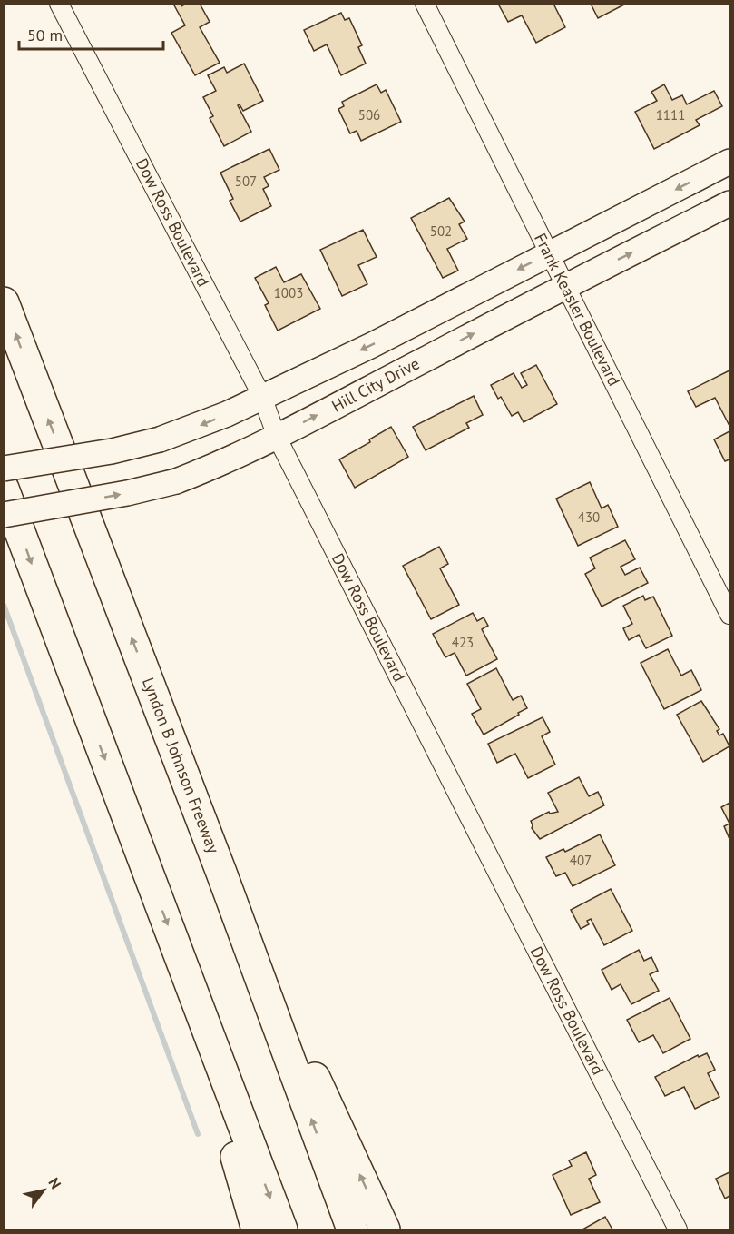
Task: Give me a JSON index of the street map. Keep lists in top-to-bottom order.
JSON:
{
  "streets": {
    "highway": ["Lyndon B Johnson Freeway"],
    "street": ["Dow Ross Boulevard", "Frank Keasler Boulevard", "Hill City Drive"]
  },
  "crossings": [
    ["Dow Ross Boulevard", "Hill City Drive"],
    ["Frank Keasler Boulevard", "Hill City Drive"]
  ],
  "house_numbers": [
    "506",
    "1111",
    "507",
    "502",
    "1003",
    "430",
    "423",
    "407"
  ],
  "scale_bar": "50 m",
  "north": "top right"
}
